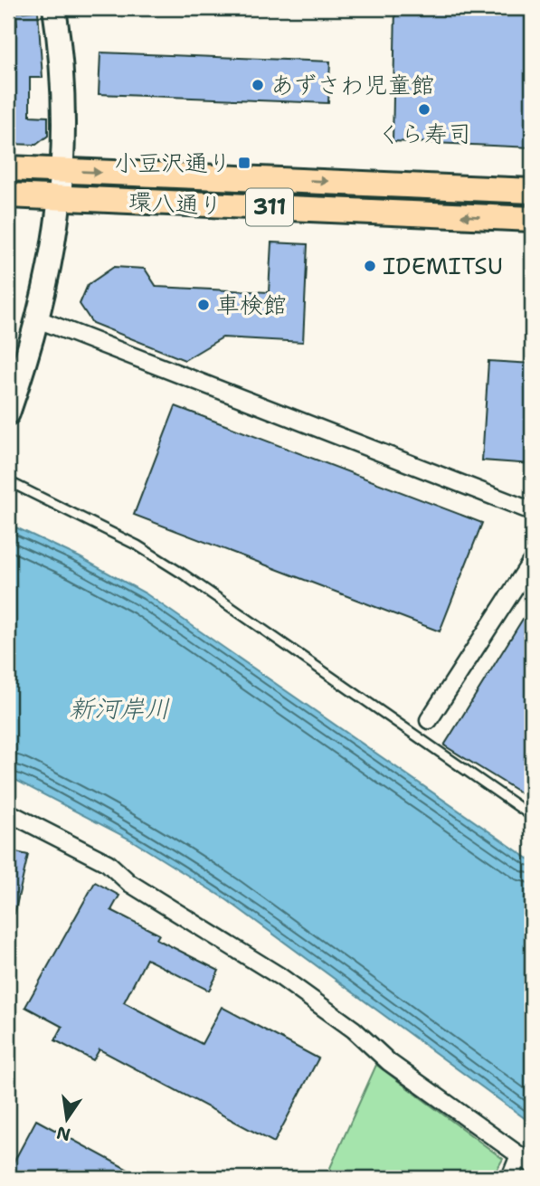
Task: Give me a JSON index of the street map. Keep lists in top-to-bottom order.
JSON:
{
  "streets": {
    "main road": ["環八通り", "311"]
  },
  "water": ["新河岸川"],
  "places": {
    "other": [
      "あずさわ児童館",
      "くら寿司",
      "IDEMITSU",
      "車検館"
    ],
    "transit": ["小豆沢通り"]
  },
  "north": "bottom"
}
